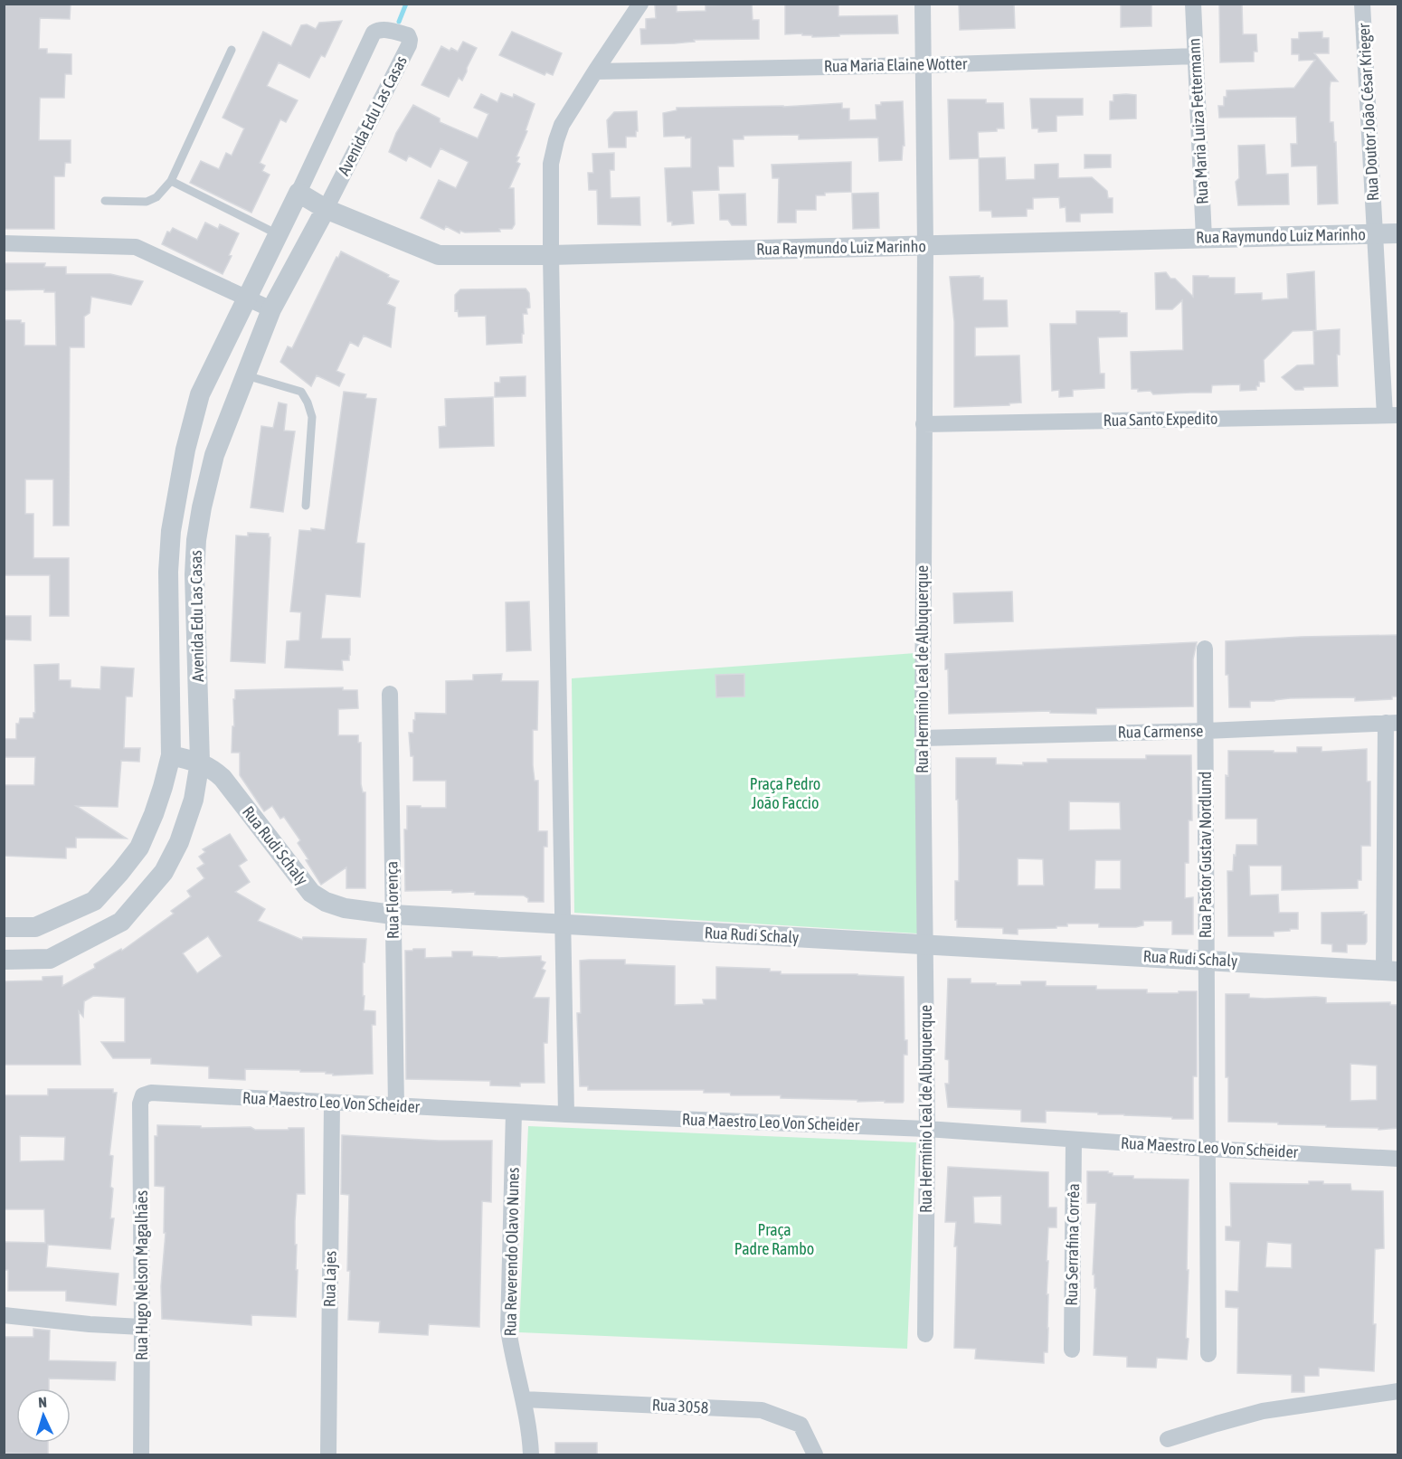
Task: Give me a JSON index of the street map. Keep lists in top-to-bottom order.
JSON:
{
  "streets": {
    "street": [
      "Rua Maria Elaine Wotter",
      "Rua Doutor João César Krieger",
      "Avenida Edu Las Casas",
      "Rua Maria Luiza Fettermann",
      "Rua Raymundo Luiz Marinho",
      "Rua Santo Expedito",
      "Rua Hermínio Leal de Albuquerque",
      "Rua Carmense",
      "Rua Rudi Schaly",
      "Rua Pastor Gustav Nordlund",
      "Rua Florença",
      "Rua Maestro Leo Von Scheider",
      "Rua Serrafina Corrêa",
      "Rua Reverendo Olavo Nunes",
      "Rua Hugo Nelson Magalhães",
      "Rua Lajes",
      "Rua 3058"
    ]
  },
  "crossings": [
    ["Rua Maria Elaine Wotter", "Rua Maria Luiza Fettermann"],
    ["Rua Maria Elaine Wotter", "Rua Hermínio Leal de Albuquerque"],
    ["Rua Doutor João César Krieger", "Rua Raymundo Luiz Marinho"],
    ["Rua Doutor João César Krieger", "Rua Santo Expedito"],
    ["Avenida Edu Las Casas", "Rua Raymundo Luiz Marinho"],
    ["Avenida Edu Las Casas", "Rua Rudi Schaly"],
    ["Rua Maria Luiza Fettermann", "Rua Raymundo Luiz Marinho"],
    ["Rua Raymundo Luiz Marinho", "Rua Hermínio Leal de Albuquerque"],
    ["Rua Santo Expedito", "Rua Hermínio Leal de Albuquerque"],
    ["Rua Hermínio Leal de Albuquerque", "Rua Carmense"],
    ["Rua Hermínio Leal de Albuquerque", "Rua Rudi Schaly"],
    ["Rua Hermínio Leal de Albuquerque", "Rua Maestro Leo Von Scheider"],
    ["Rua Carmense", "Rua Pastor Gustav Nordlund"],
    ["Rua Rudi Schaly", "Rua Pastor Gustav Nordlund"],
    ["Rua Rudi Schaly", "Rua Florença"],
    ["Rua Pastor Gustav Nordlund", "Rua Maestro Leo Von Scheider"],
    ["Rua Florença", "Rua Maestro Leo Von Scheider"],
    ["Rua Maestro Leo Von Scheider", "Rua Serrafina Corrêa"],
    ["Rua Maestro Leo Von Scheider", "Rua Reverendo Olavo Nunes"],
    ["Rua Maestro Leo Von Scheider", "Rua Hugo Nelson Magalhães"],
    ["Rua Maestro Leo Von Scheider", "Rua Lajes"],
    ["Rua Reverendo Olavo Nunes", "Rua 3058"]
  ],
  "parks": ["Praça Pedro João Faccio", "Praça Padre Rambo"],
  "north": "top"
}
